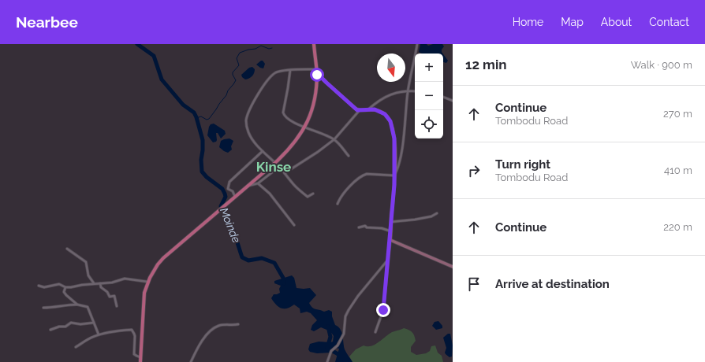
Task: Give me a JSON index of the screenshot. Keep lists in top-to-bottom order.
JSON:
{
  "districts": ["Kinse"],
  "water": ["Moinde"],
  "north": "bottom",
  "page": {
    "header": "Nearbee",
    "nav": [
      "Home",
      "Map",
      "About",
      "Contact"
    ],
    "heading": ["12 min", "Walk · 900 m"],
    "map_buttons": ["+", "−"],
    "list": [
      ["Continue", "Tombodu Road", "270 m"],
      ["Turn right", "Tombodu Road", "410 m"],
      ["Continue", "220 m"],
      "Arrive at destination"
    ]
  }
}
